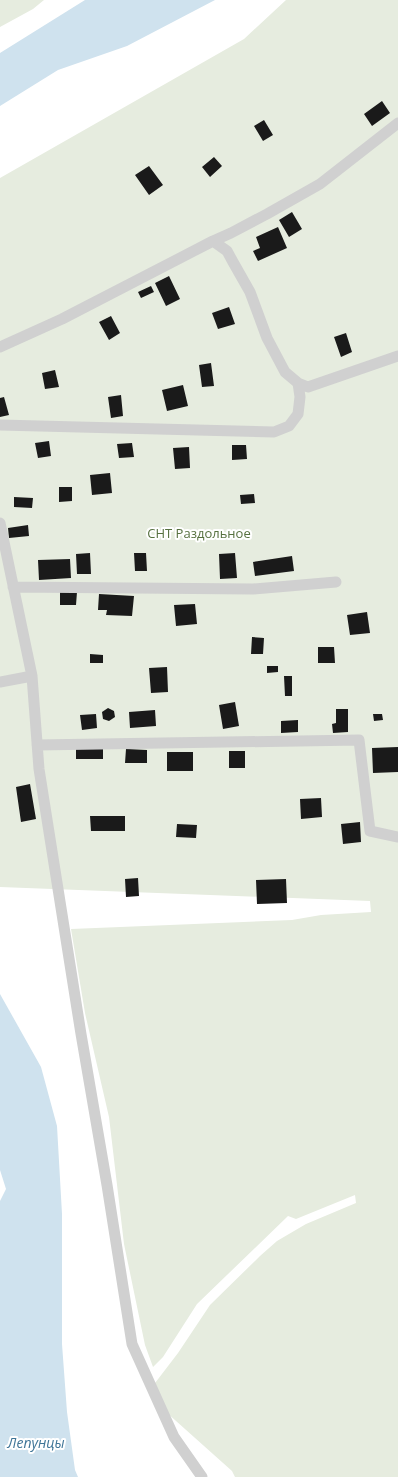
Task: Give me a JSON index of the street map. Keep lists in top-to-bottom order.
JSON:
{
  "water": ["Лепунцы"],
  "parks": ["СНТ Раздольное"]
}
